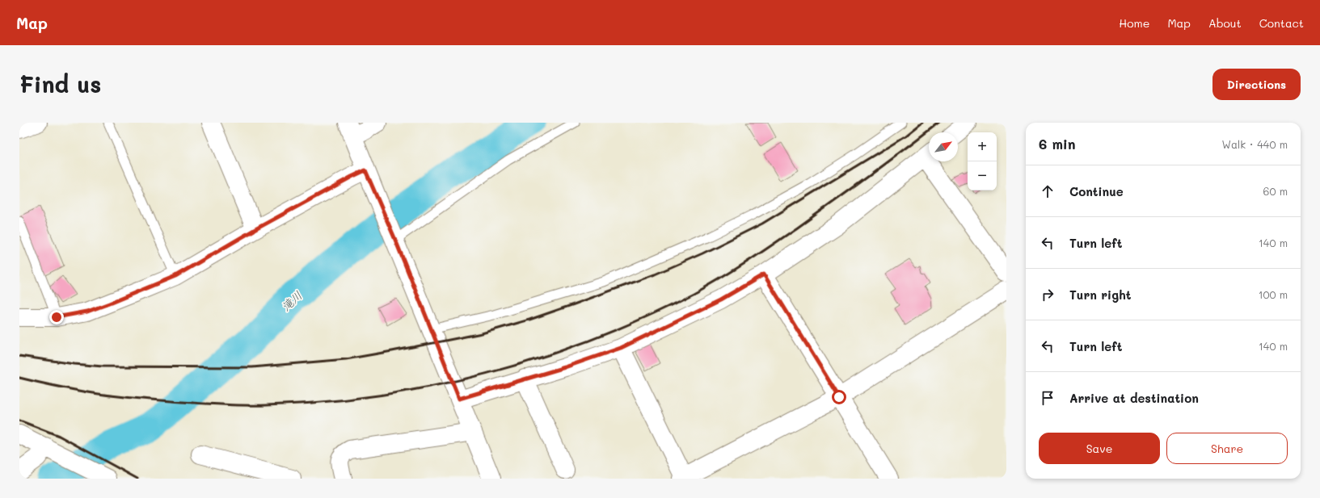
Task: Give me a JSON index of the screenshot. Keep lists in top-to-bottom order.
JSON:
{
  "water": ["滝川"],
  "north": "top right",
  "page": {
    "header": "Map",
    "nav": [
      "Home",
      "Map",
      "About",
      "Contact"
    ],
    "buttons": [
      "Directions",
      ["Save", "Share"]
    ],
    "title": "Find us",
    "heading": ["6 min", "Walk · 440 m"],
    "map_buttons": ["+", "−"],
    "list": [
      ["Continue", "60 m"],
      ["Turn left", "140 m"],
      ["Turn right", "100 m"],
      ["Turn left", "140 m"],
      "Arrive at destination"
    ]
  }
}
